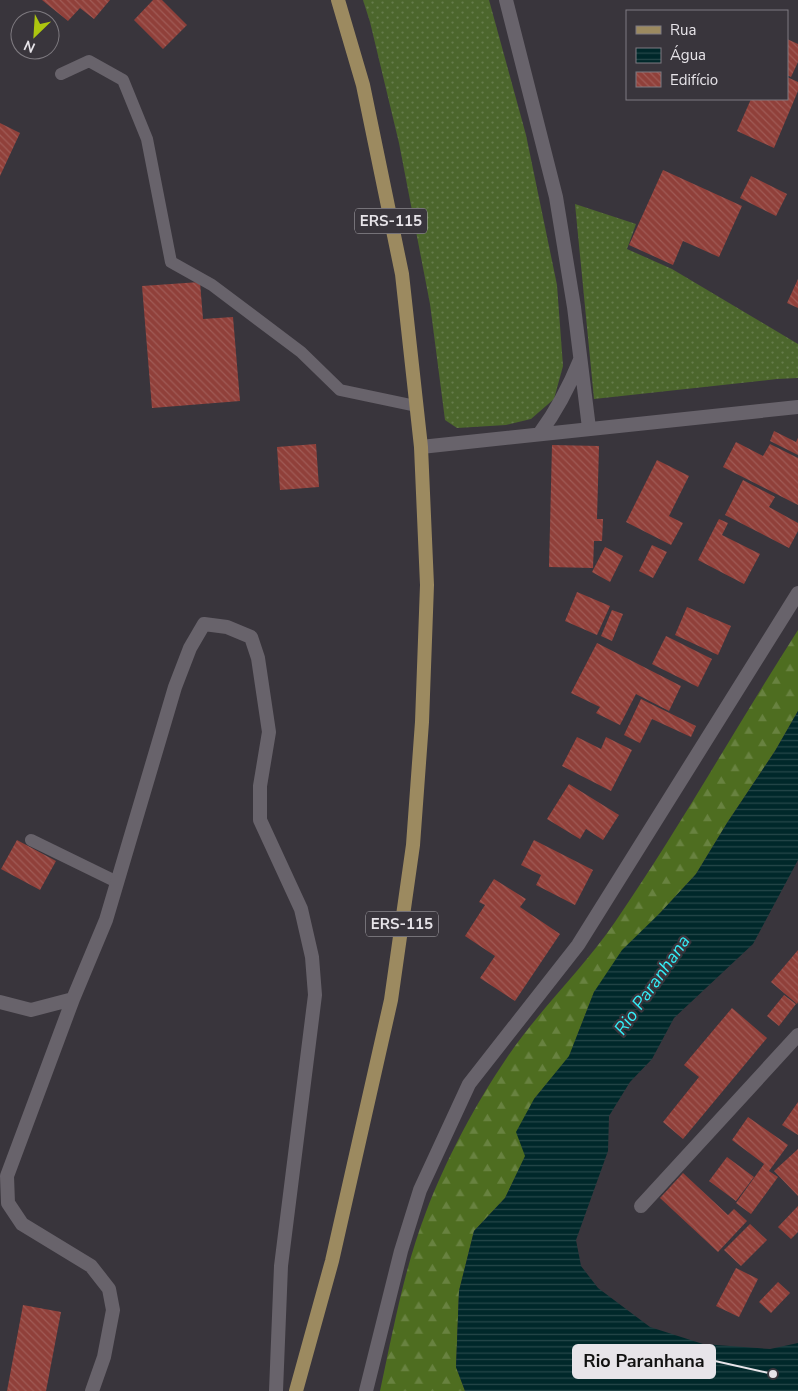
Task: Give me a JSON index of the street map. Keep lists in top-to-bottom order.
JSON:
{
  "streets": {
    "main road": ["ERS-115"]
  },
  "water": ["Rio Paranhana"],
  "places": ["Rio Paranhana"],
  "legend": ["Rua", "Água", "Edifício"],
  "north": "bottom left"
}
